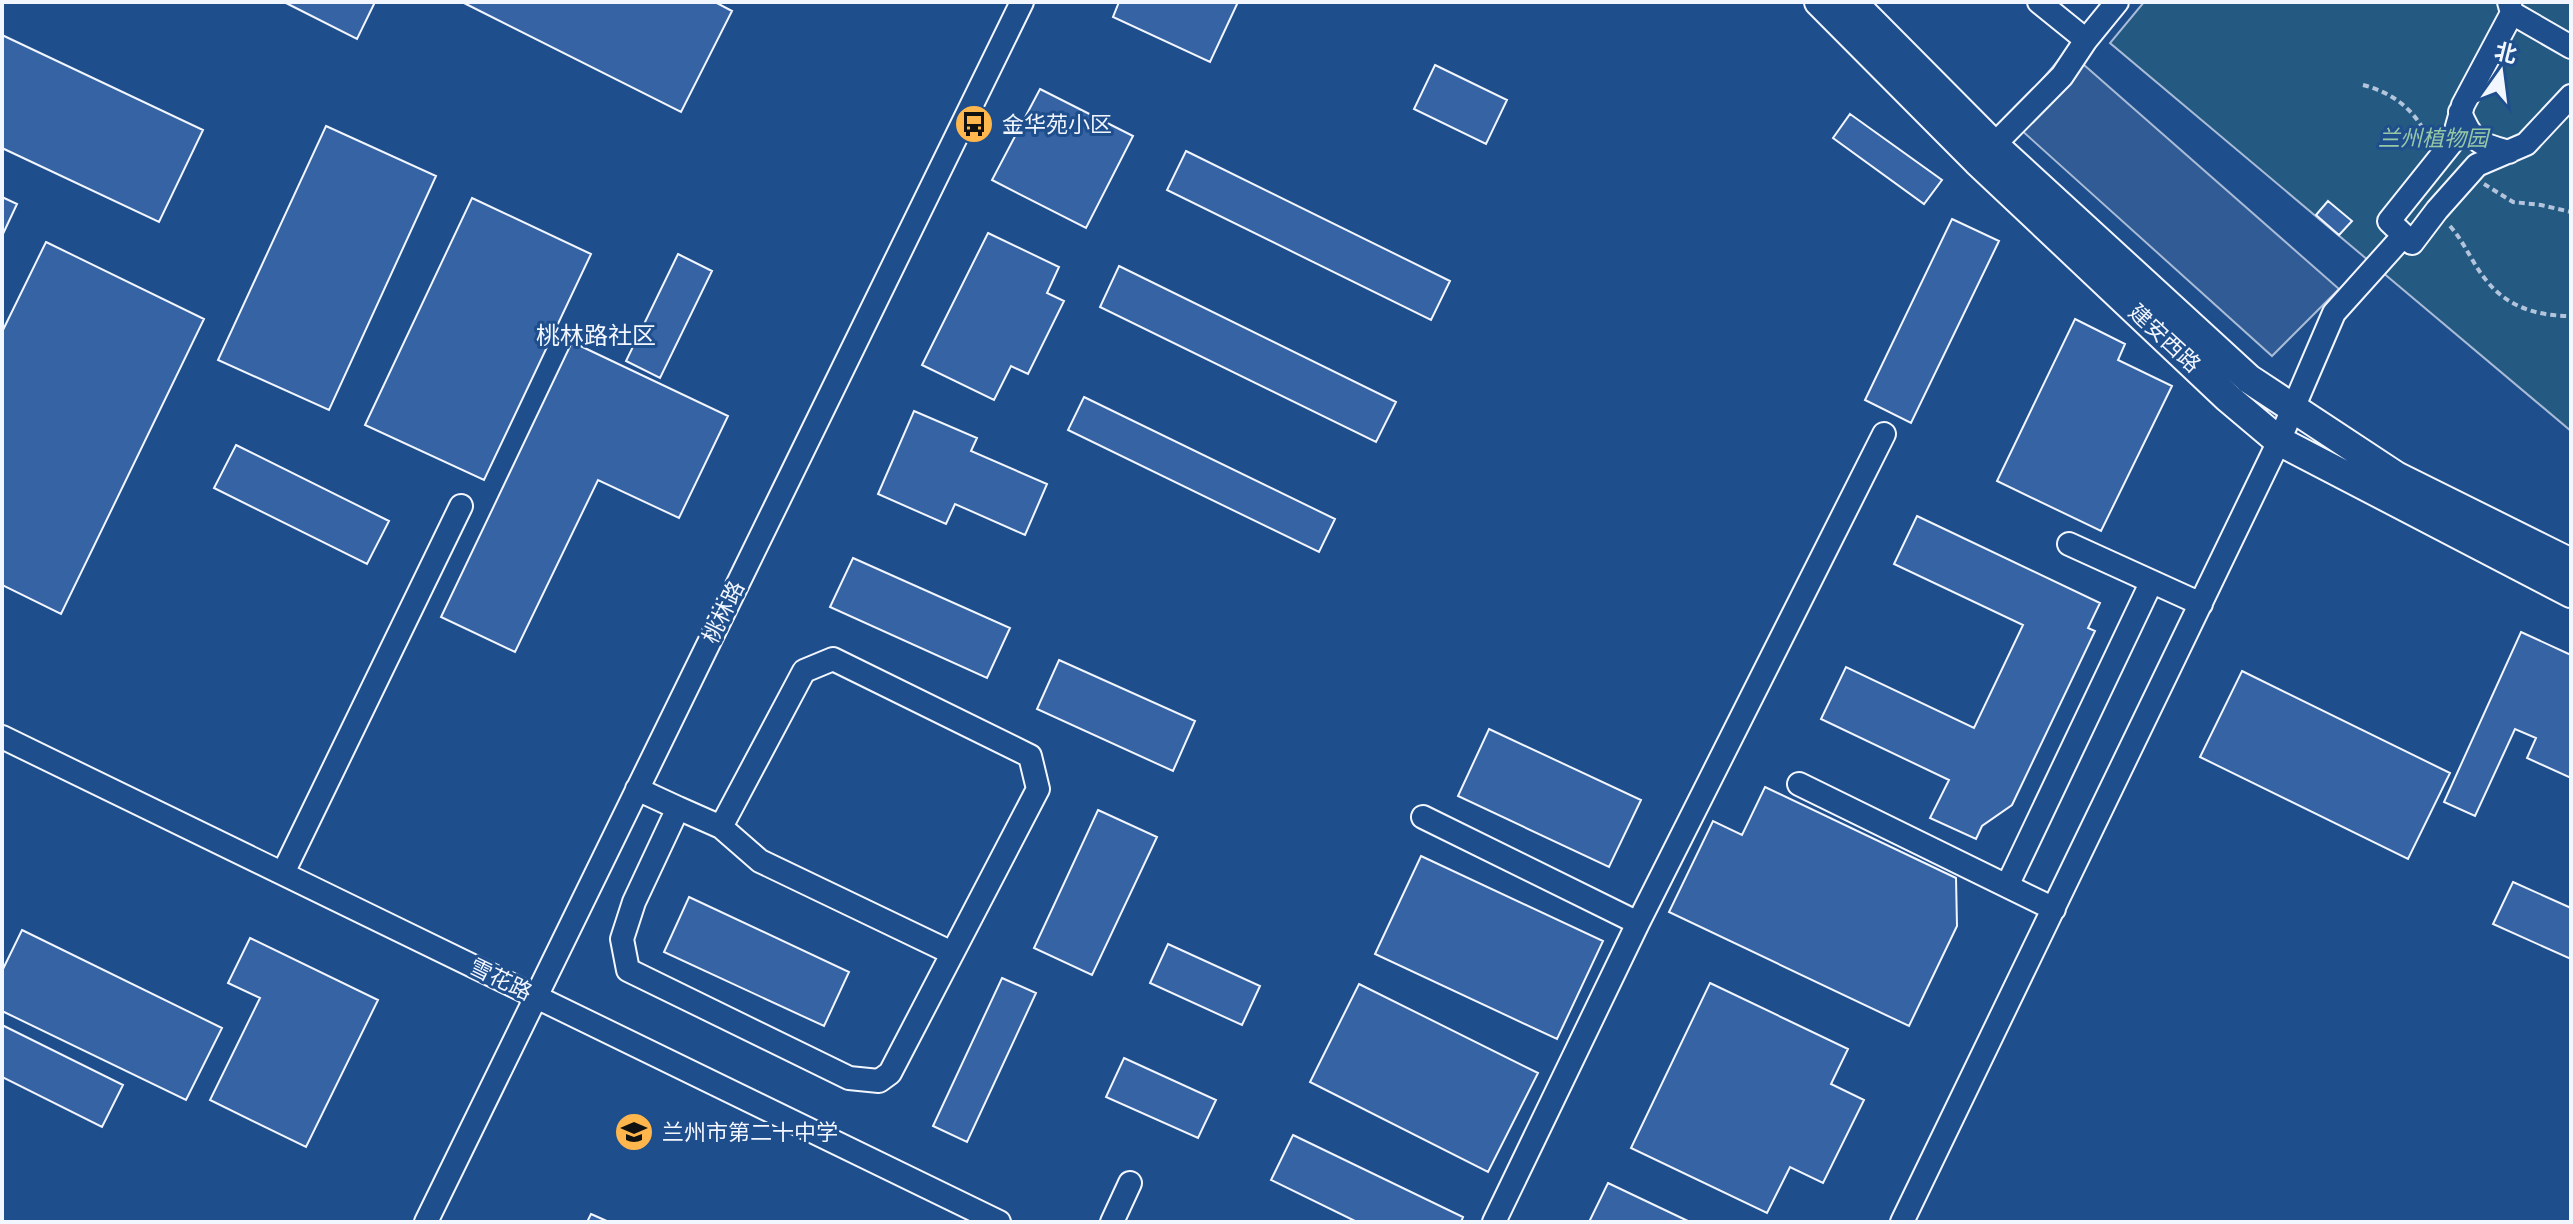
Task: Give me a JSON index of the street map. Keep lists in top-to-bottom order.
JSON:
{
  "streets": {
    "main road": ["建安西路"],
    "street": ["桃林路", "雪花路"]
  },
  "crossings": [
    ["桃林路", "雪花路"]
  ],
  "districts": ["桃林路社区"],
  "parks": ["兰州植物园"],
  "places": {
    "bus stop": ["金华苑小区"],
    "school or university": ["兰州市第二十中学"]
  },
  "north": "top"
}
